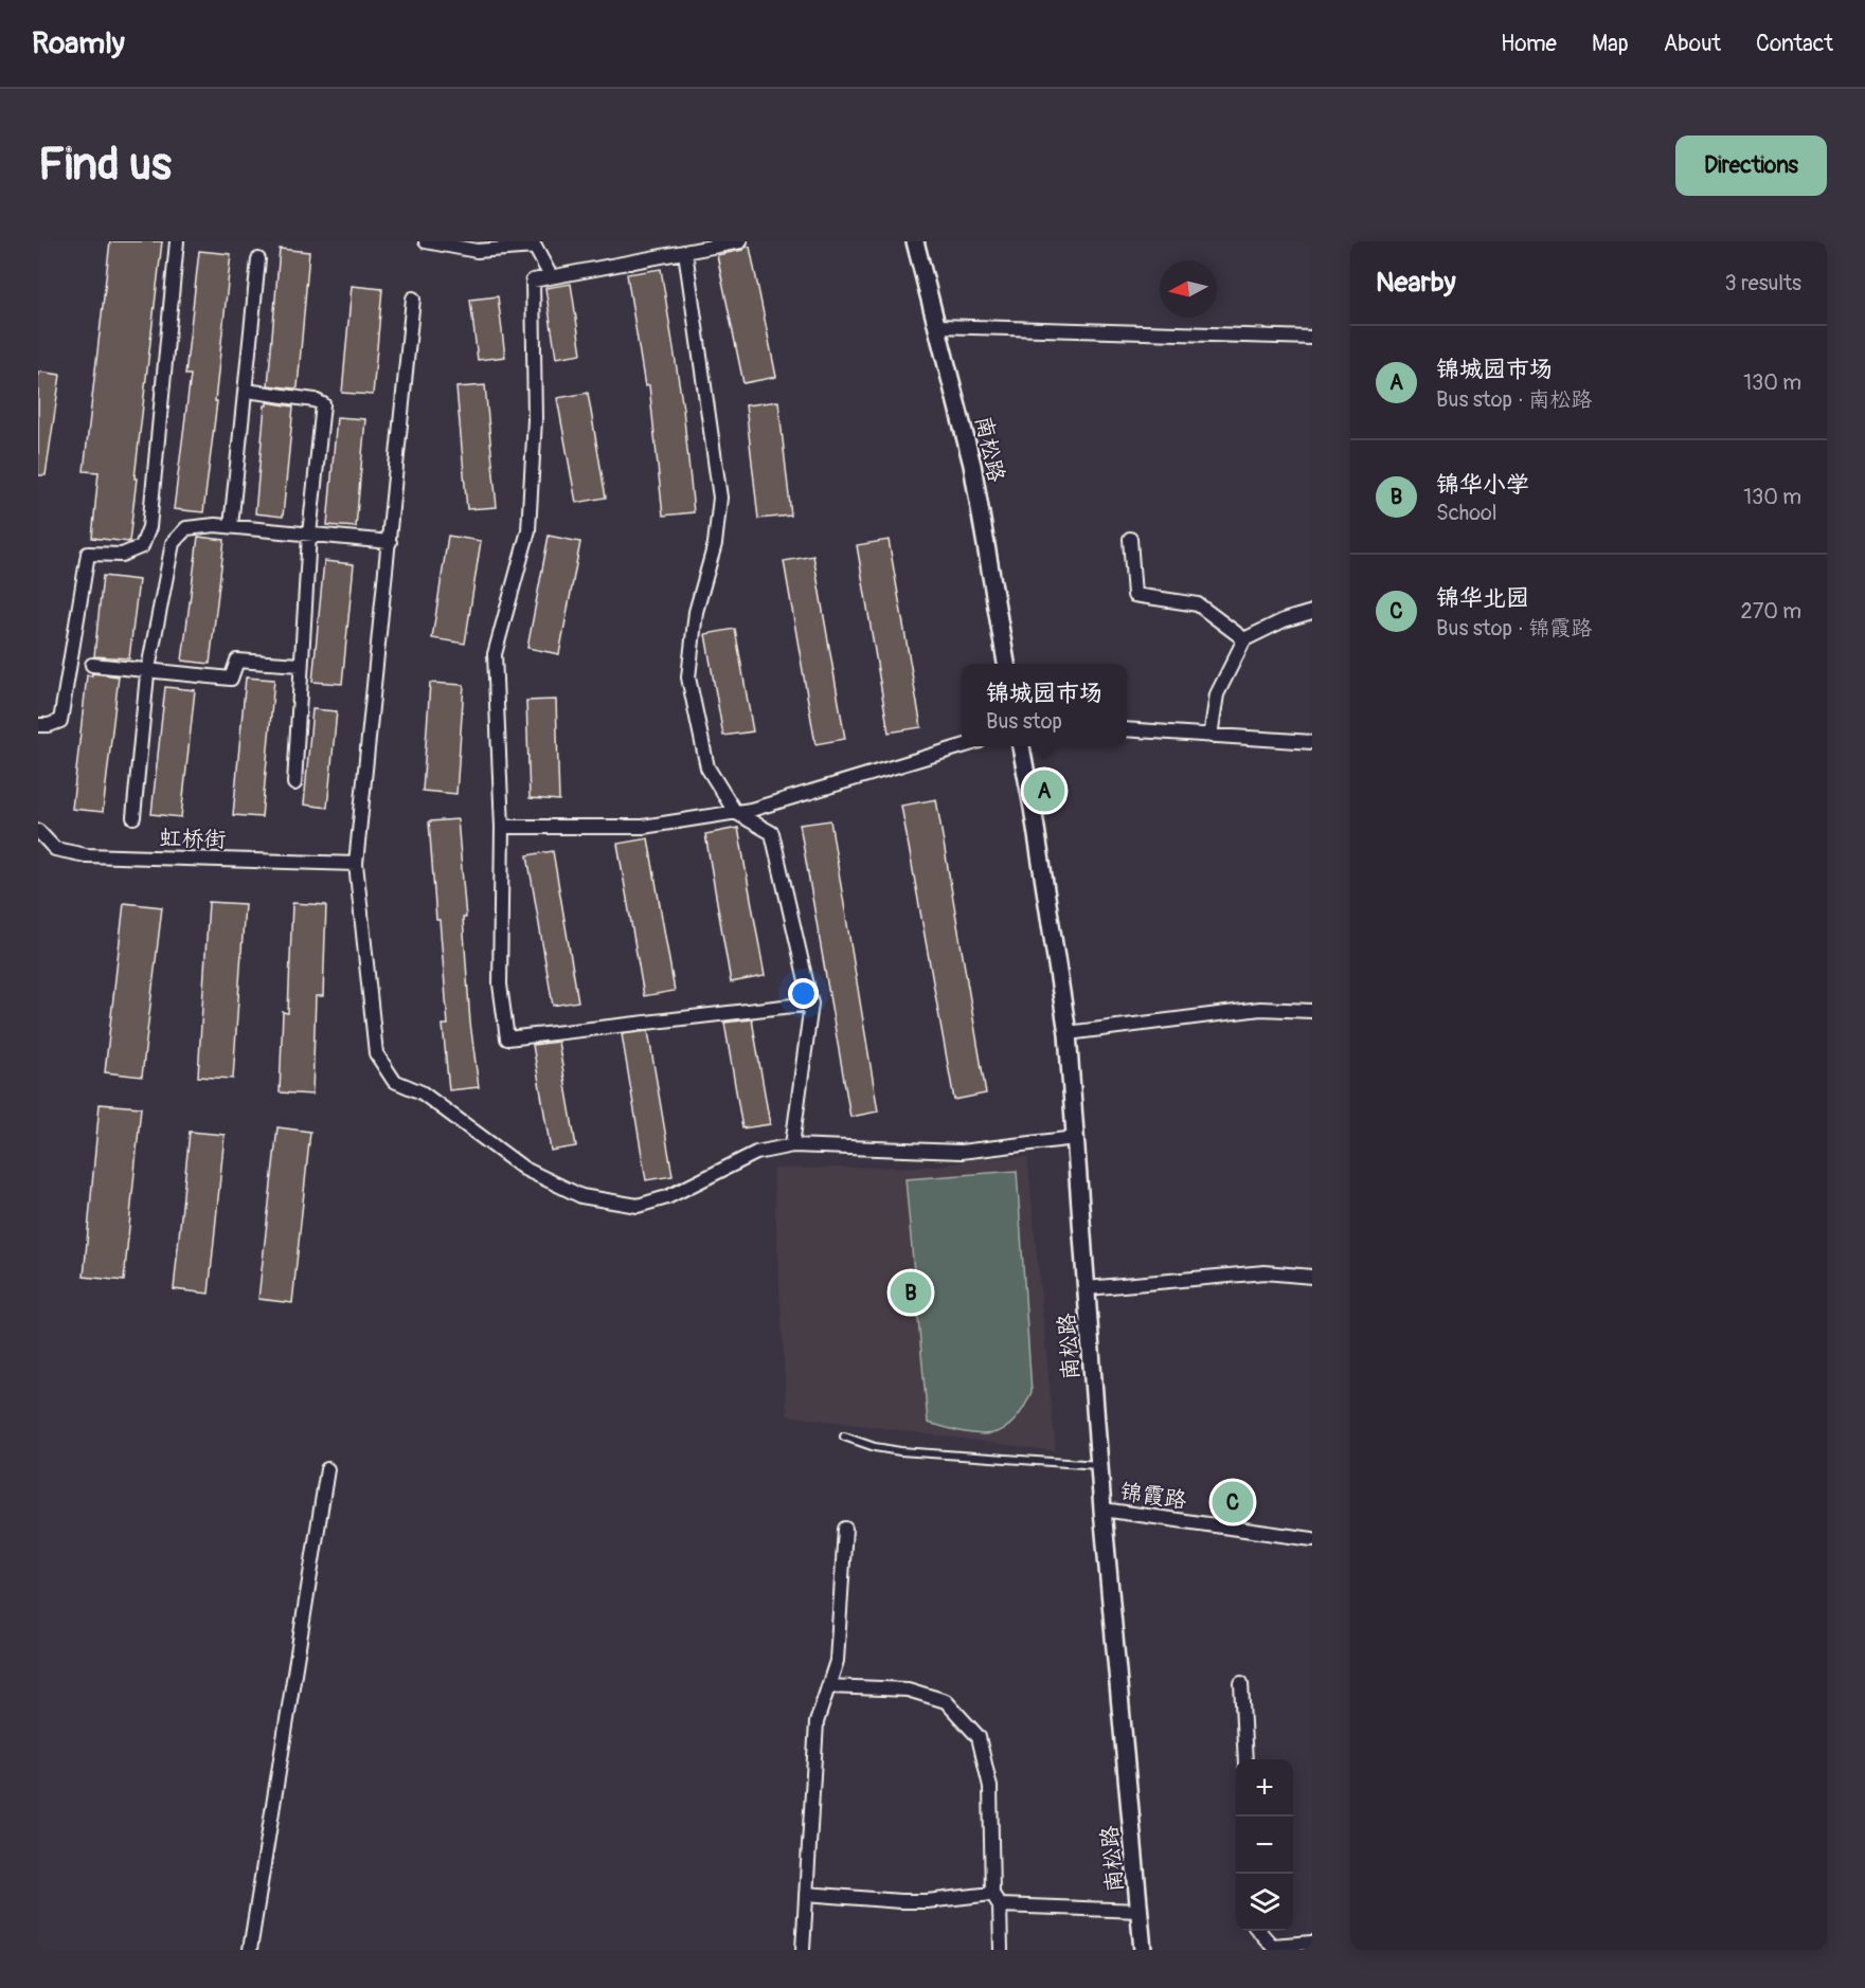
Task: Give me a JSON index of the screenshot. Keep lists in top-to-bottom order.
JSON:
{
  "streets": {
    "street": ["南松路", "虹桥街", "锦霞路"]
  },
  "crossings": [
    ["南松路", "锦霞路"]
  ],
  "north": "left",
  "page": {
    "header": "Roamly",
    "nav": [
      "Home",
      "Map",
      "About",
      "Contact"
    ],
    "buttons": "Directions",
    "title": "Find us",
    "heading": ["Nearby", "3 results"],
    "list": [
      {
        "mark": "A",
        "name": "锦城园市场",
        "note": "Bus stop · 南松路",
        "value": "130 m"
      },
      {
        "mark": "B",
        "name": "锦华小学",
        "note": "School",
        "value": "130 m"
      },
      {
        "mark": "C",
        "name": "锦华北园",
        "note": "Bus stop · 锦霞路",
        "value": "270 m"
      }
    ],
    "popup": ["锦城园市场", "Bus stop"],
    "pins": ["A", "B", "C"],
    "map_buttons": ["+", "−"]
  }
}
